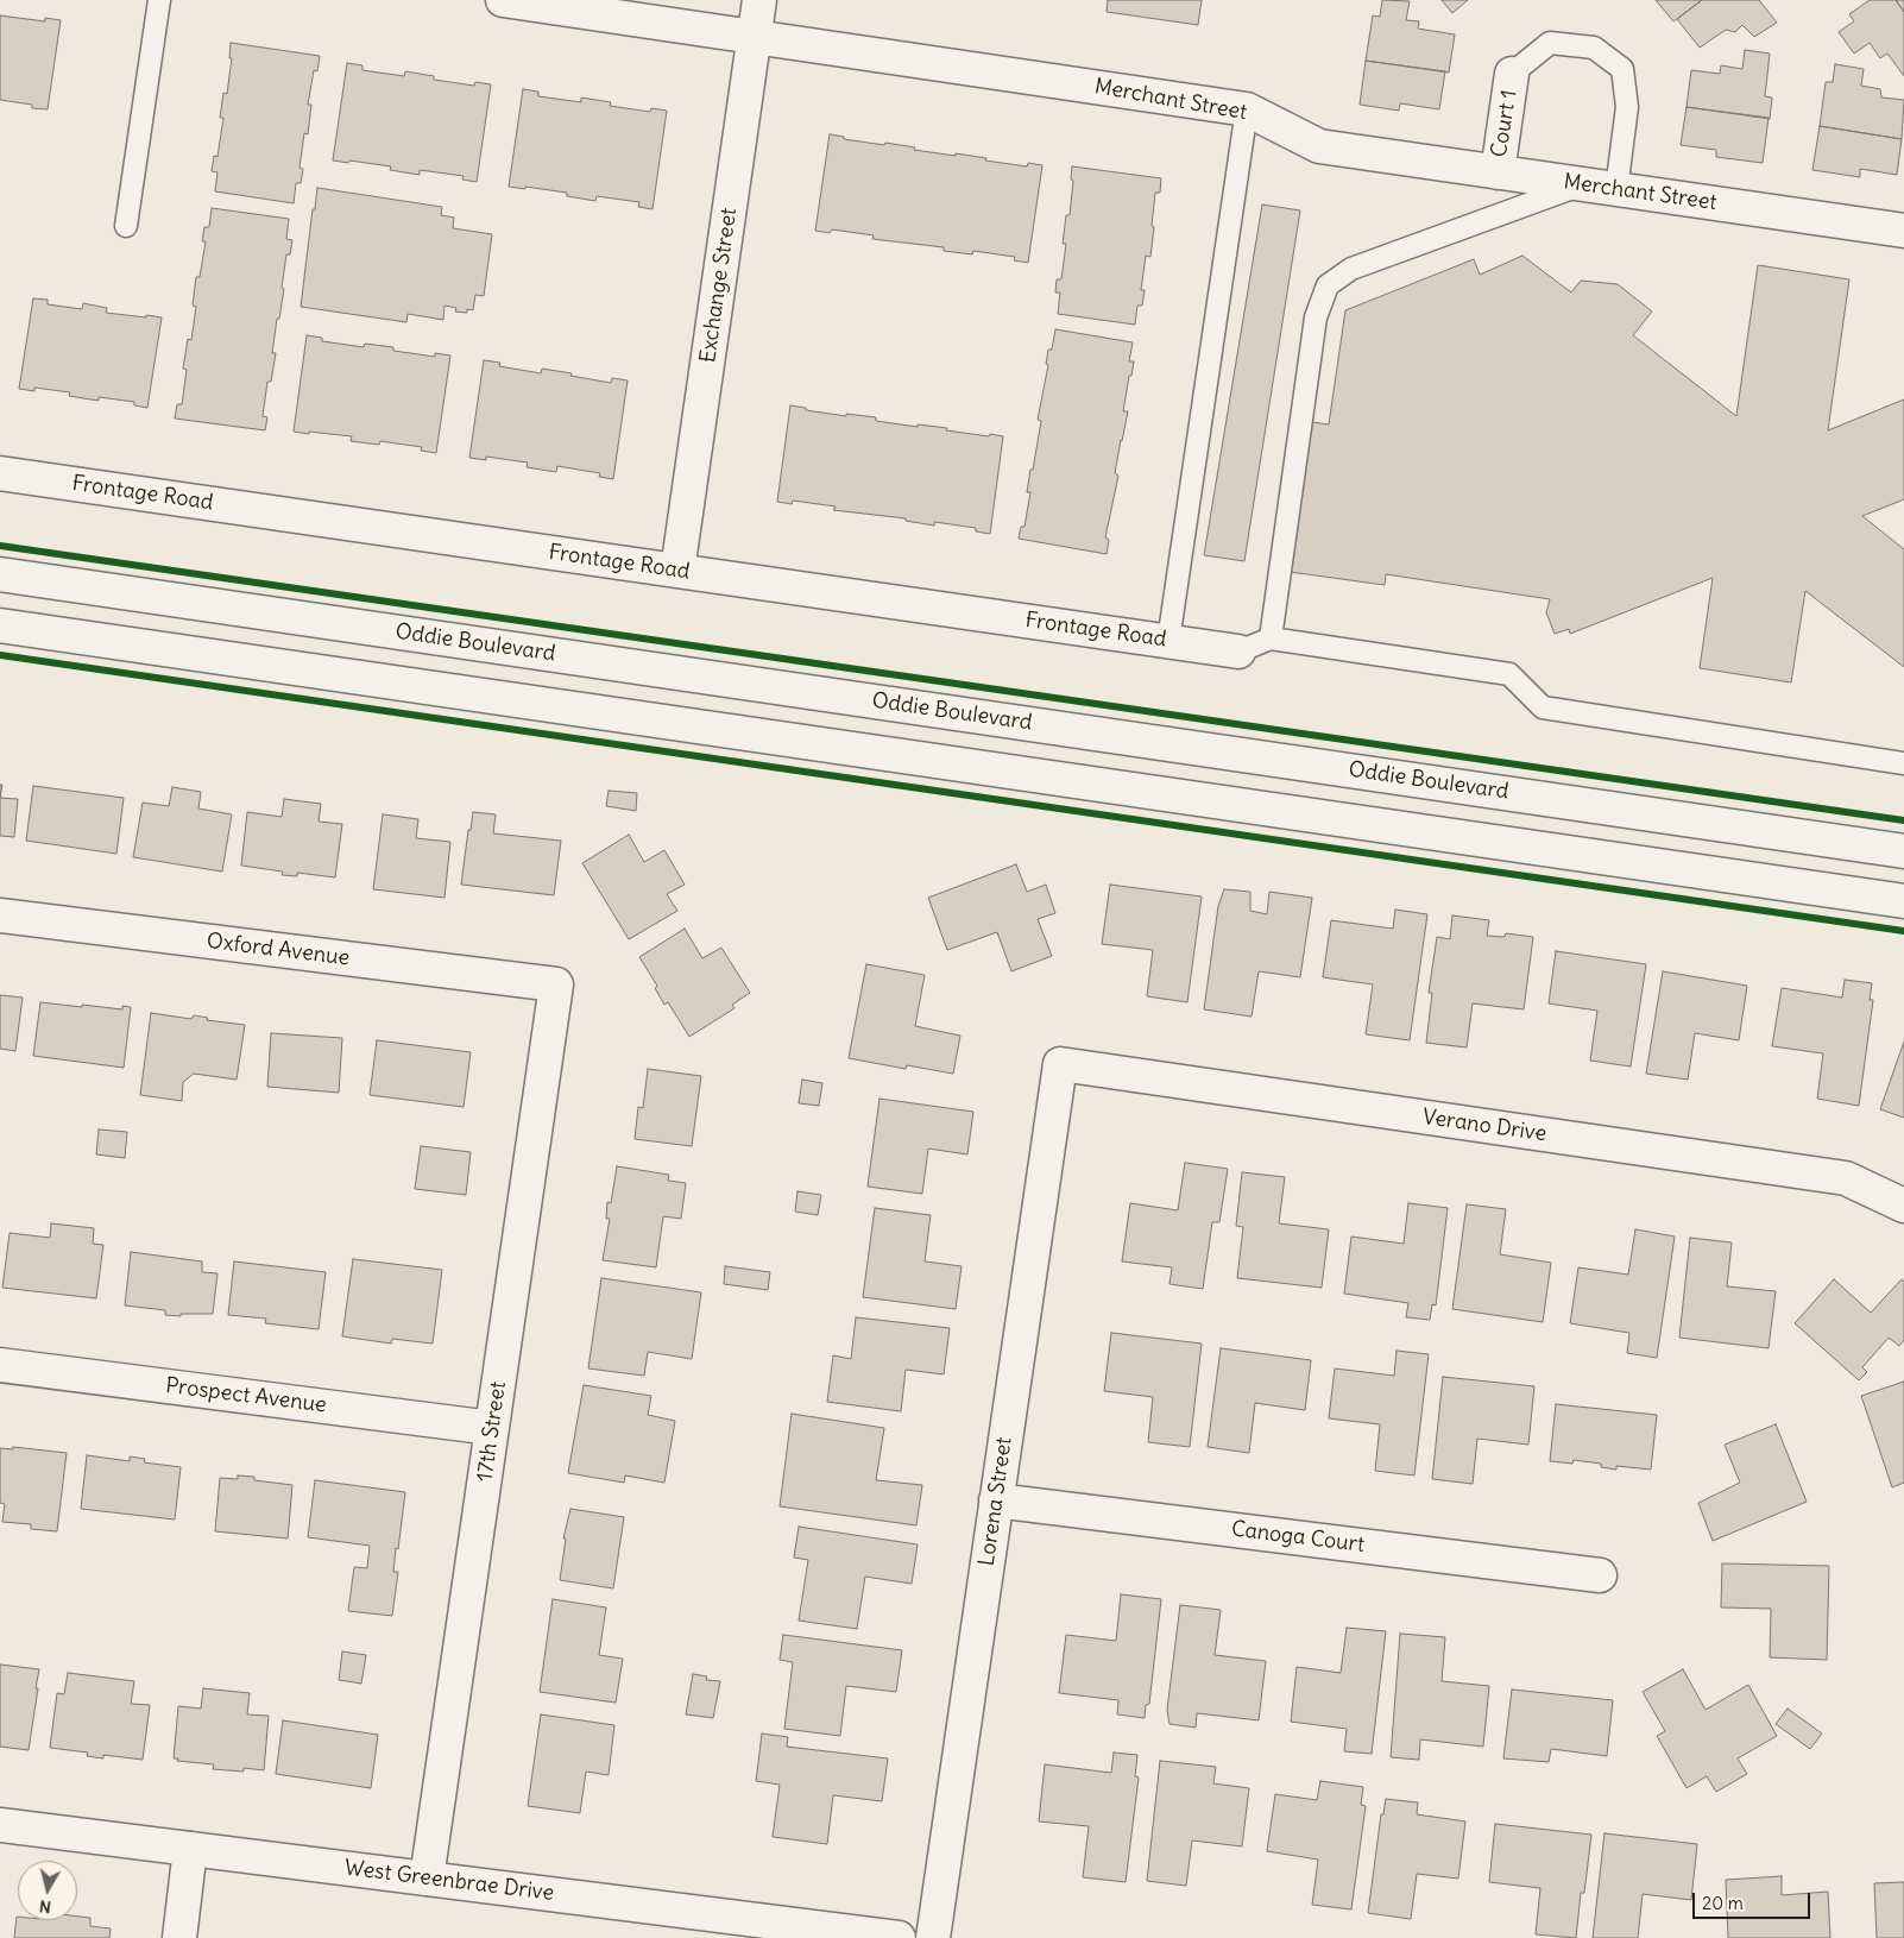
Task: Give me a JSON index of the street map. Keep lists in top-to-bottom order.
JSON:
{
  "streets": {
    "street": [
      "Merchant Street",
      "Court 1",
      "Exchange Street",
      "Frontage Road",
      "Oddie Boulevard",
      "Oxford Avenue",
      "Verano Drive",
      "Prospect Avenue",
      "17th Street",
      "Lorena Street",
      "Canoga Court",
      "West Greenbrae Drive"
    ]
  },
  "crossings": [
    ["Merchant Street", "Court 1"],
    ["Merchant Street", "Exchange Street"],
    ["Exchange Street", "Frontage Road"],
    ["Oxford Avenue", "17th Street"],
    ["Verano Drive", "Lorena Street"],
    ["Prospect Avenue", "17th Street"],
    ["17th Street", "West Greenbrae Drive"],
    ["Lorena Street", "Canoga Court"]
  ],
  "scale_bar": "20 m",
  "north": "bottom"
}
